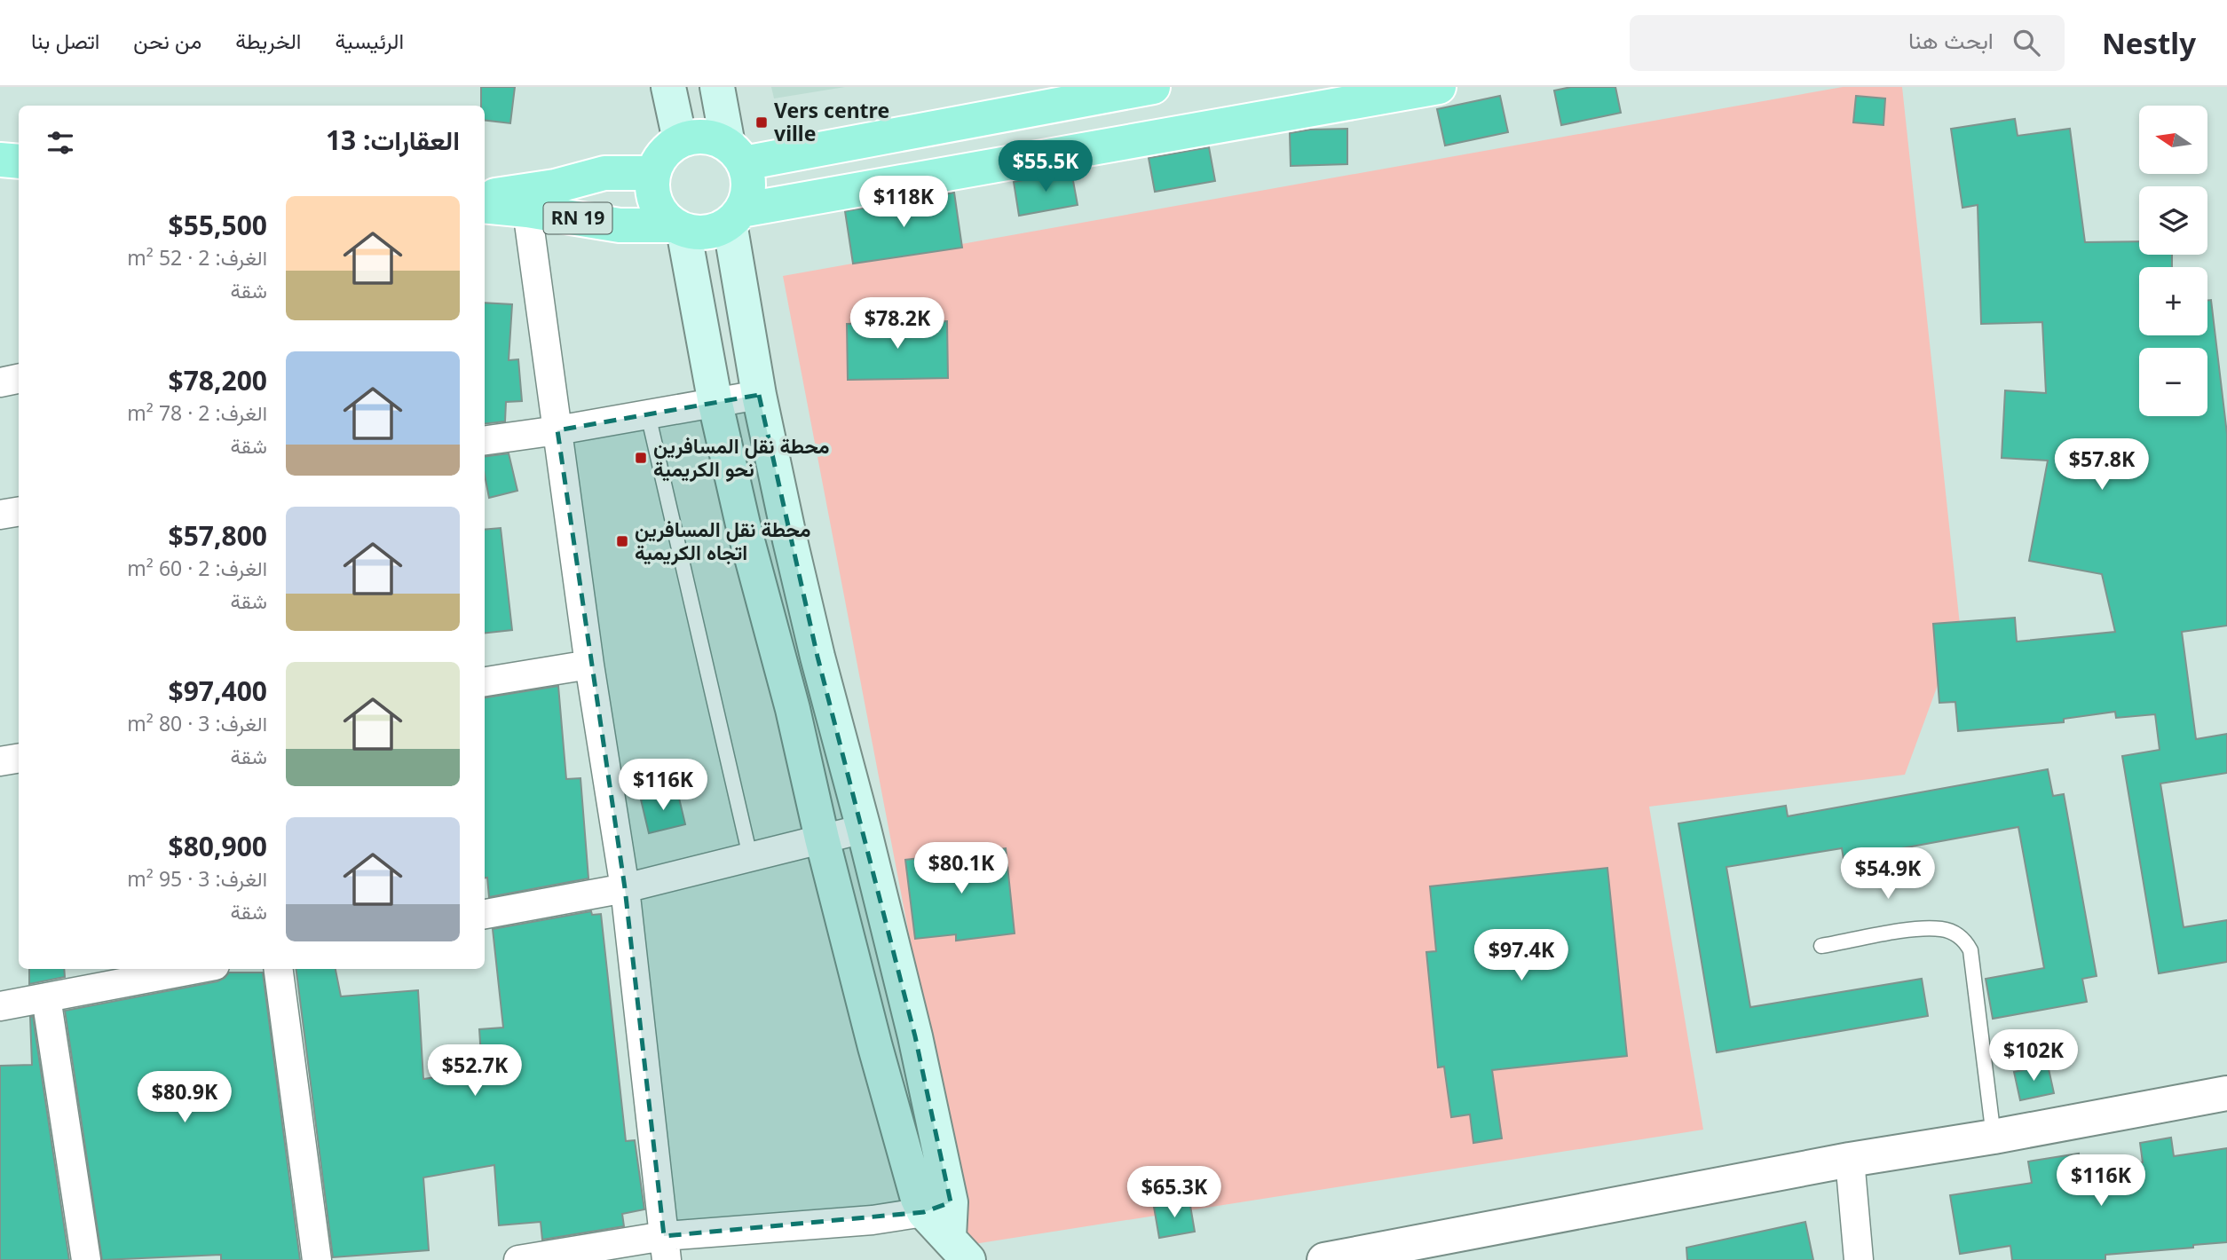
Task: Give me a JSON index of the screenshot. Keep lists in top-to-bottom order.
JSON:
{
  "streets": {
    "main road": ["RN 19"]
  },
  "places": {
    "transit": ["Vers centre ville", "محطة نقل المسافرين نحو الكريمية", "محطة نقل المسافرين اتجاه الكريمية"]
  },
  "north": "left",
  "page": {
    "header": "Nestly",
    "search": "ابحث هنا",
    "nav": [
      "الرئيسية",
      "الخريطة",
      "من نحن",
      "اتصل بنا"
    ],
    "map_buttons": ["+", "−"],
    "heading": "العقارات: 13",
    "price": [
      "$55.5K",
      "$118K",
      "$78.2K",
      "$57.8K",
      "$116K",
      "$80.1K",
      "$54.9K",
      "$97.4K",
      "$102K",
      "$52.7K",
      "$80.9K",
      "$116K",
      "$65.3K"
    ],
    "list": [
      {
        "name": "$55,500",
        "note": "الغرف: 2 · 52 m² · شقة"
      },
      {
        "name": "$78,200",
        "note": "الغرف: 2 · 78 m² · شقة"
      },
      {
        "name": "$57,800",
        "note": "الغرف: 2 · 60 m² · شقة"
      },
      {
        "name": "$97,400",
        "note": "الغرف: 3 · 80 m² · شقة"
      },
      {
        "name": "$80,900",
        "note": "الغرف: 3 · 95 m² · شقة"
      }
    ]
  }
}
